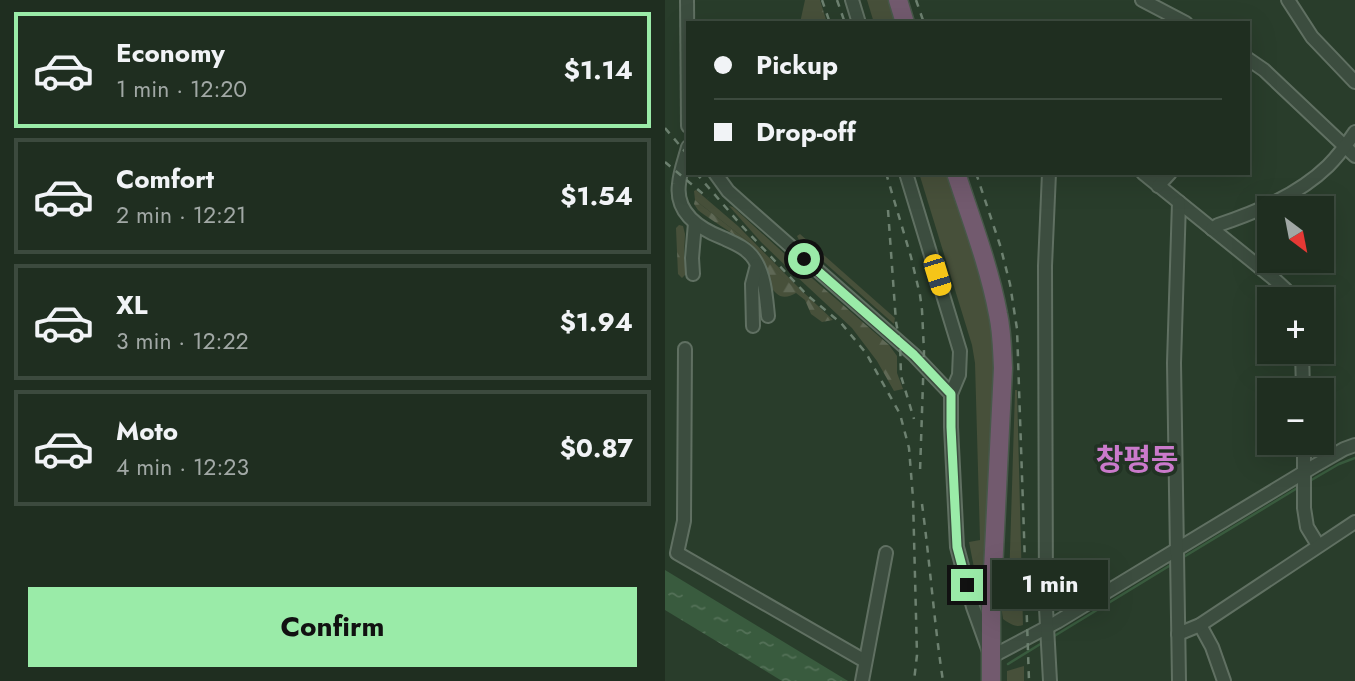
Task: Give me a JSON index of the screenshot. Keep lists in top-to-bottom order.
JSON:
{
  "districts": ["창평동"],
  "north": "bottom right",
  "page": {
    "list": [
      {
        "name": "Economy",
        "note": "1 min · 12:20",
        "value": "$1.14"
      },
      {
        "name": "Comfort",
        "note": "2 min · 12:21",
        "value": "$1.54"
      },
      {
        "name": "XL",
        "note": "3 min · 12:22",
        "value": "$1.94"
      },
      {
        "name": "Moto",
        "note": "4 min · 12:23",
        "value": "$0.87"
      }
    ],
    "banner": ["Pickup", "Drop-off"],
    "map_buttons": ["+", "−"],
    "bubble": "1 min",
    "buttons": "Confirm"
  }
}
